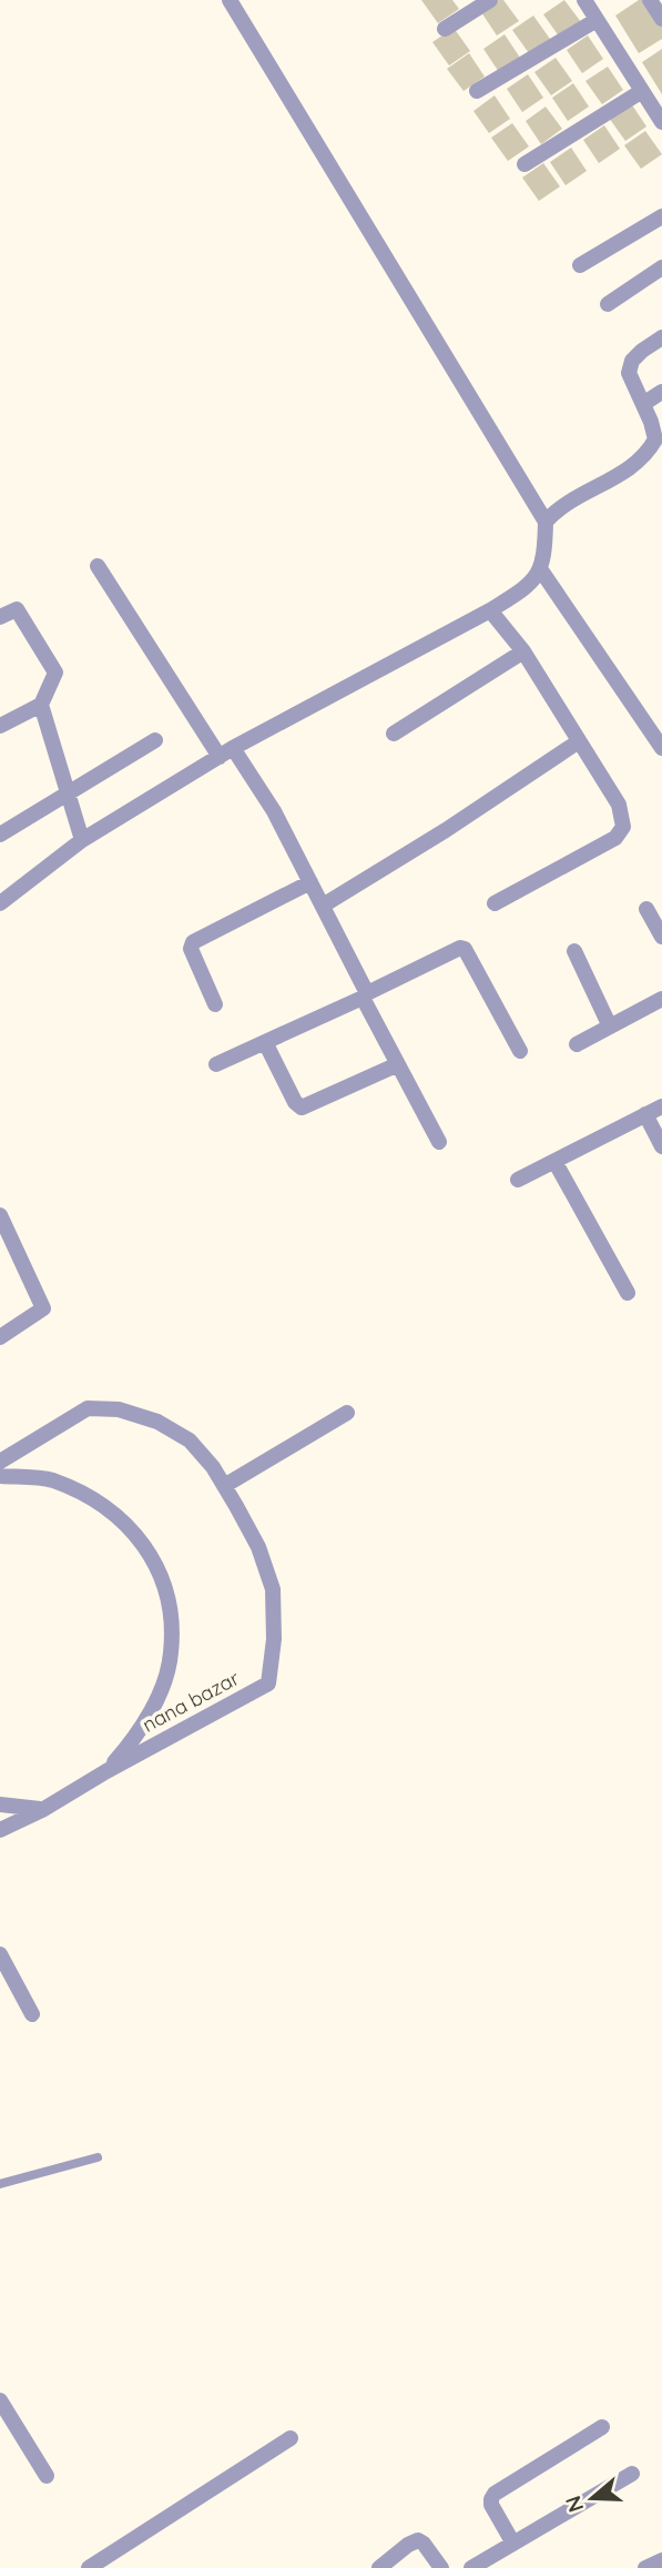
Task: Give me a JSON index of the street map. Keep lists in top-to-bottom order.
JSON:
{
  "streets": {
    "street": ["nana bazar"]
  },
  "north": "left"
}
